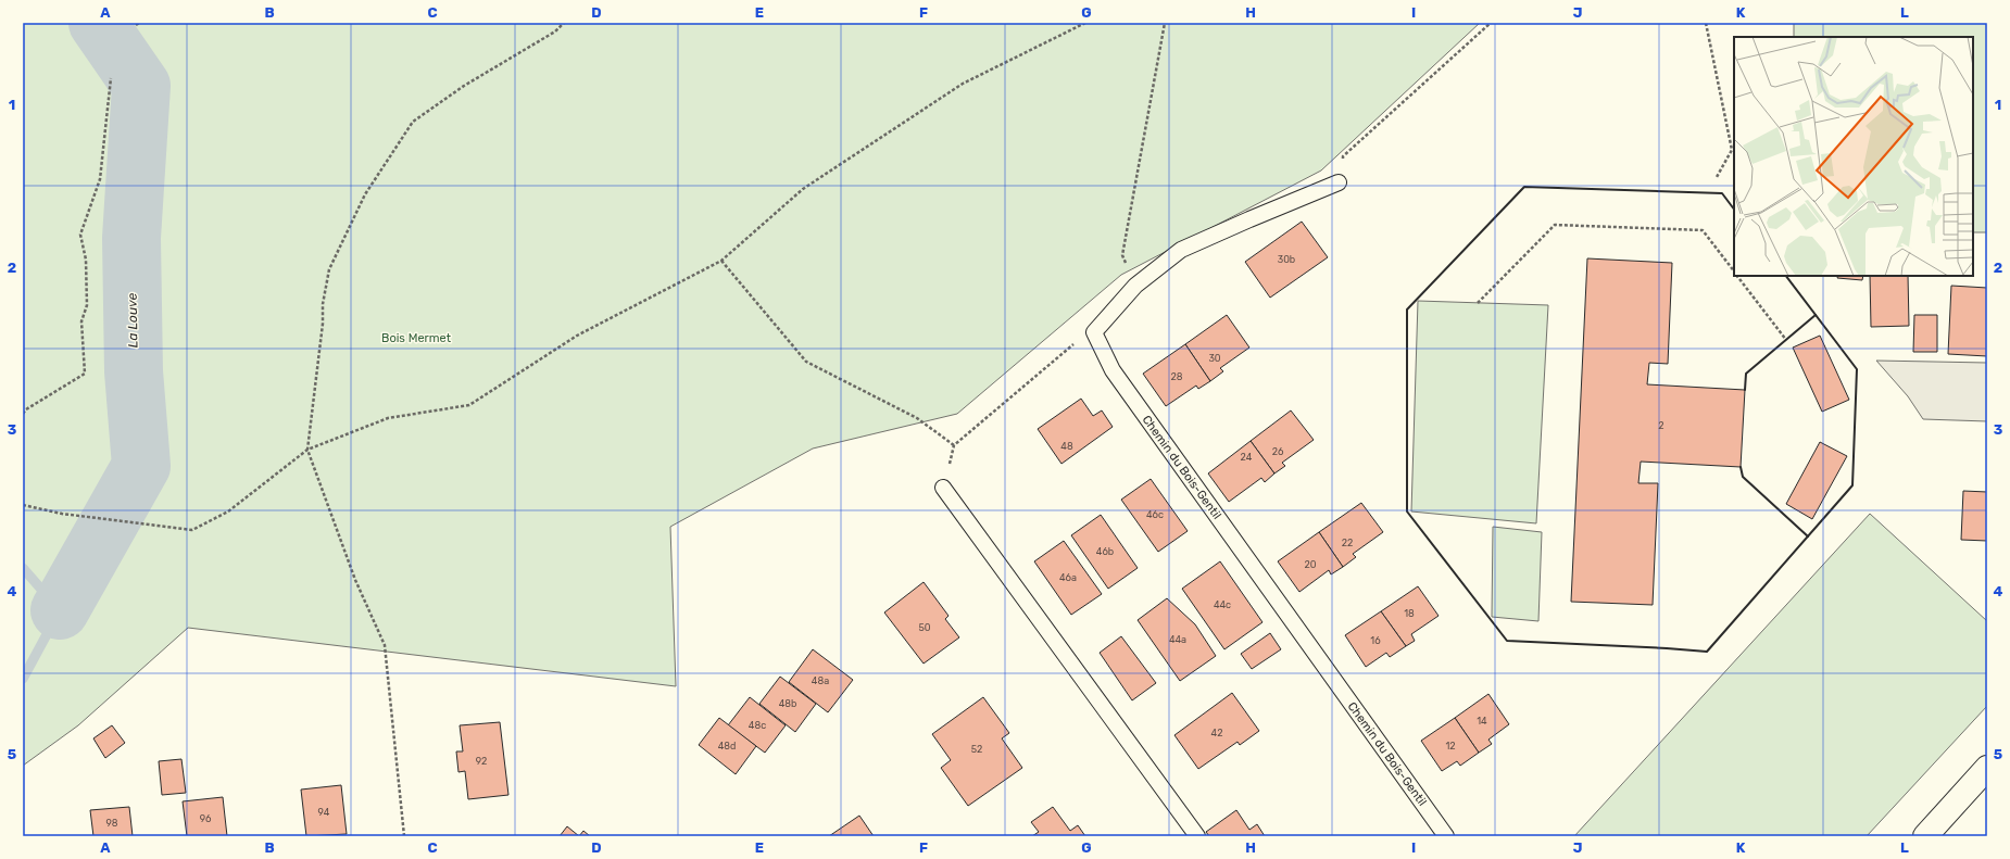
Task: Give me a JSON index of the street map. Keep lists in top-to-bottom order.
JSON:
{
  "streets": {
    "lane": ["Chemin du Bois-Gentil"]
  },
  "water": ["La Louve"],
  "parks": ["Bois Mermet"],
  "house_numbers": [
    "30b",
    "30",
    "28",
    "2",
    "48",
    "26",
    "24",
    "46c",
    "22",
    "46b",
    "20",
    "46a",
    "44c",
    "18",
    "50",
    "44a",
    "16",
    "48a",
    "48b",
    "14",
    "48c",
    "42",
    "48d",
    "12",
    "52",
    "92",
    "94",
    "96",
    "98"
  ],
  "grid": {
    "columns": [
      "A",
      "B",
      "C",
      "D",
      "E",
      "F",
      "G",
      "H",
      "I",
      "J",
      "K",
      "L"
    ],
    "rows": [
      "1",
      "2",
      "3",
      "4",
      "5"
    ]
  }
}
